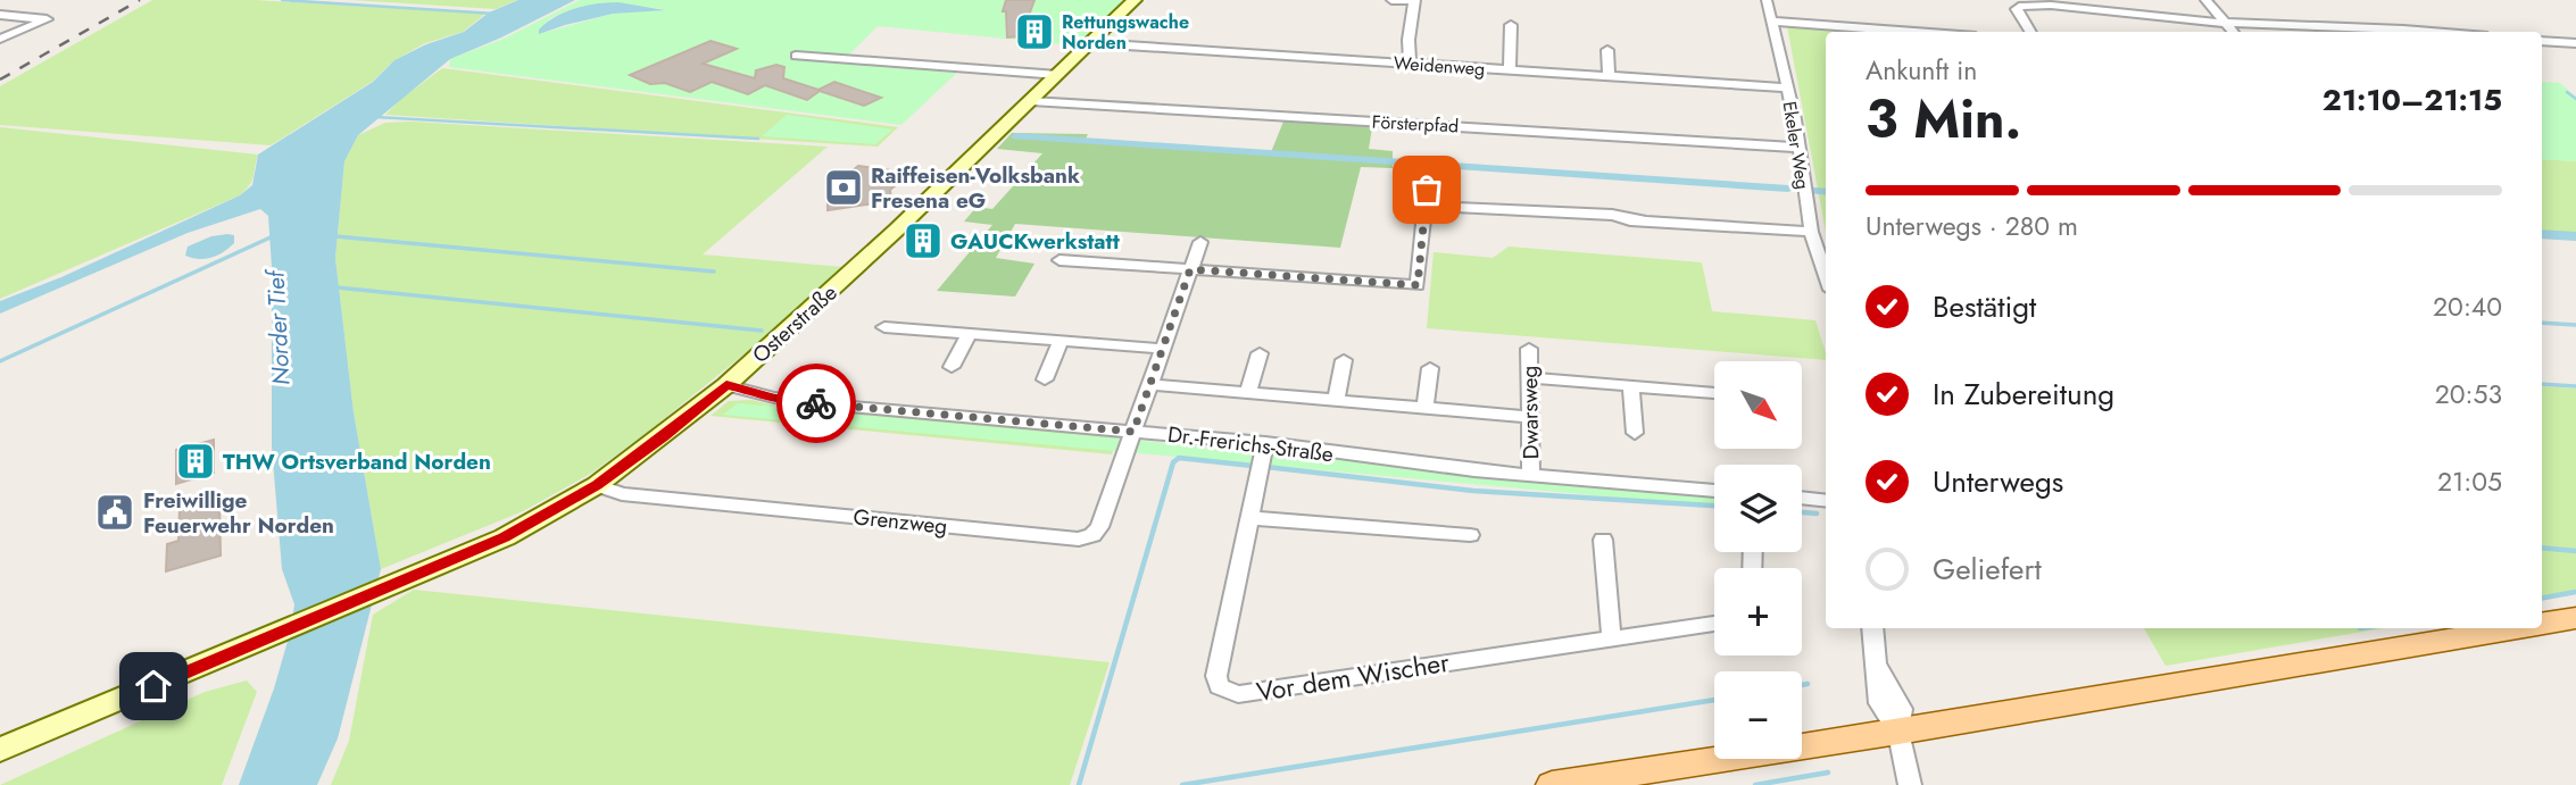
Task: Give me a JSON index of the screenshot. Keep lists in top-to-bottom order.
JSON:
{
  "streets": {
    "street": [
      "Weidenweg",
      "Försterpfad",
      "Ekeler Weg",
      "Osterstraße",
      "Dwarsweg",
      "Dr.-Frerichs-Straße",
      "Grenzweg",
      "Vor dem Wischer"
    ]
  },
  "crossings": [
    ["Weidenweg", "Ekeler Weg"],
    ["Weidenweg", "Osterstraße"],
    ["Försterpfad", "Ekeler Weg"],
    ["Försterpfad", "Osterstraße"],
    ["Osterstraße", "Dr.-Frerichs-Straße"],
    ["Osterstraße", "Grenzweg"],
    ["Dwarsweg", "Dr.-Frerichs-Straße"],
    ["Dr.-Frerichs-Straße", "Grenzweg"],
    ["Dr.-Frerichs-Straße", "Vor dem Wischer"]
  ],
  "water": ["Norder Tief"],
  "places": {
    "building": ["Rettungswache Norden", "GAUCKwerkstatt", "THW Ortsverband Norden"],
    "bank": ["Raiffeisen-Volksbank Fresena eG"],
    "public building": ["Freiwillige Feuerwehr Norden"]
  },
  "north": "bottom right",
  "page": {
    "heading": ["3 Min.", "Ankunft in", "21:10–21:15"],
    "bar": "Unterwegs · 280 m",
    "list": [
      ["Bestätigt", "20:40"],
      ["In Zubereitung", "20:53"],
      ["Unterwegs", "21:05"],
      "Geliefert"
    ],
    "map_buttons": ["+", "−"]
  }
}
